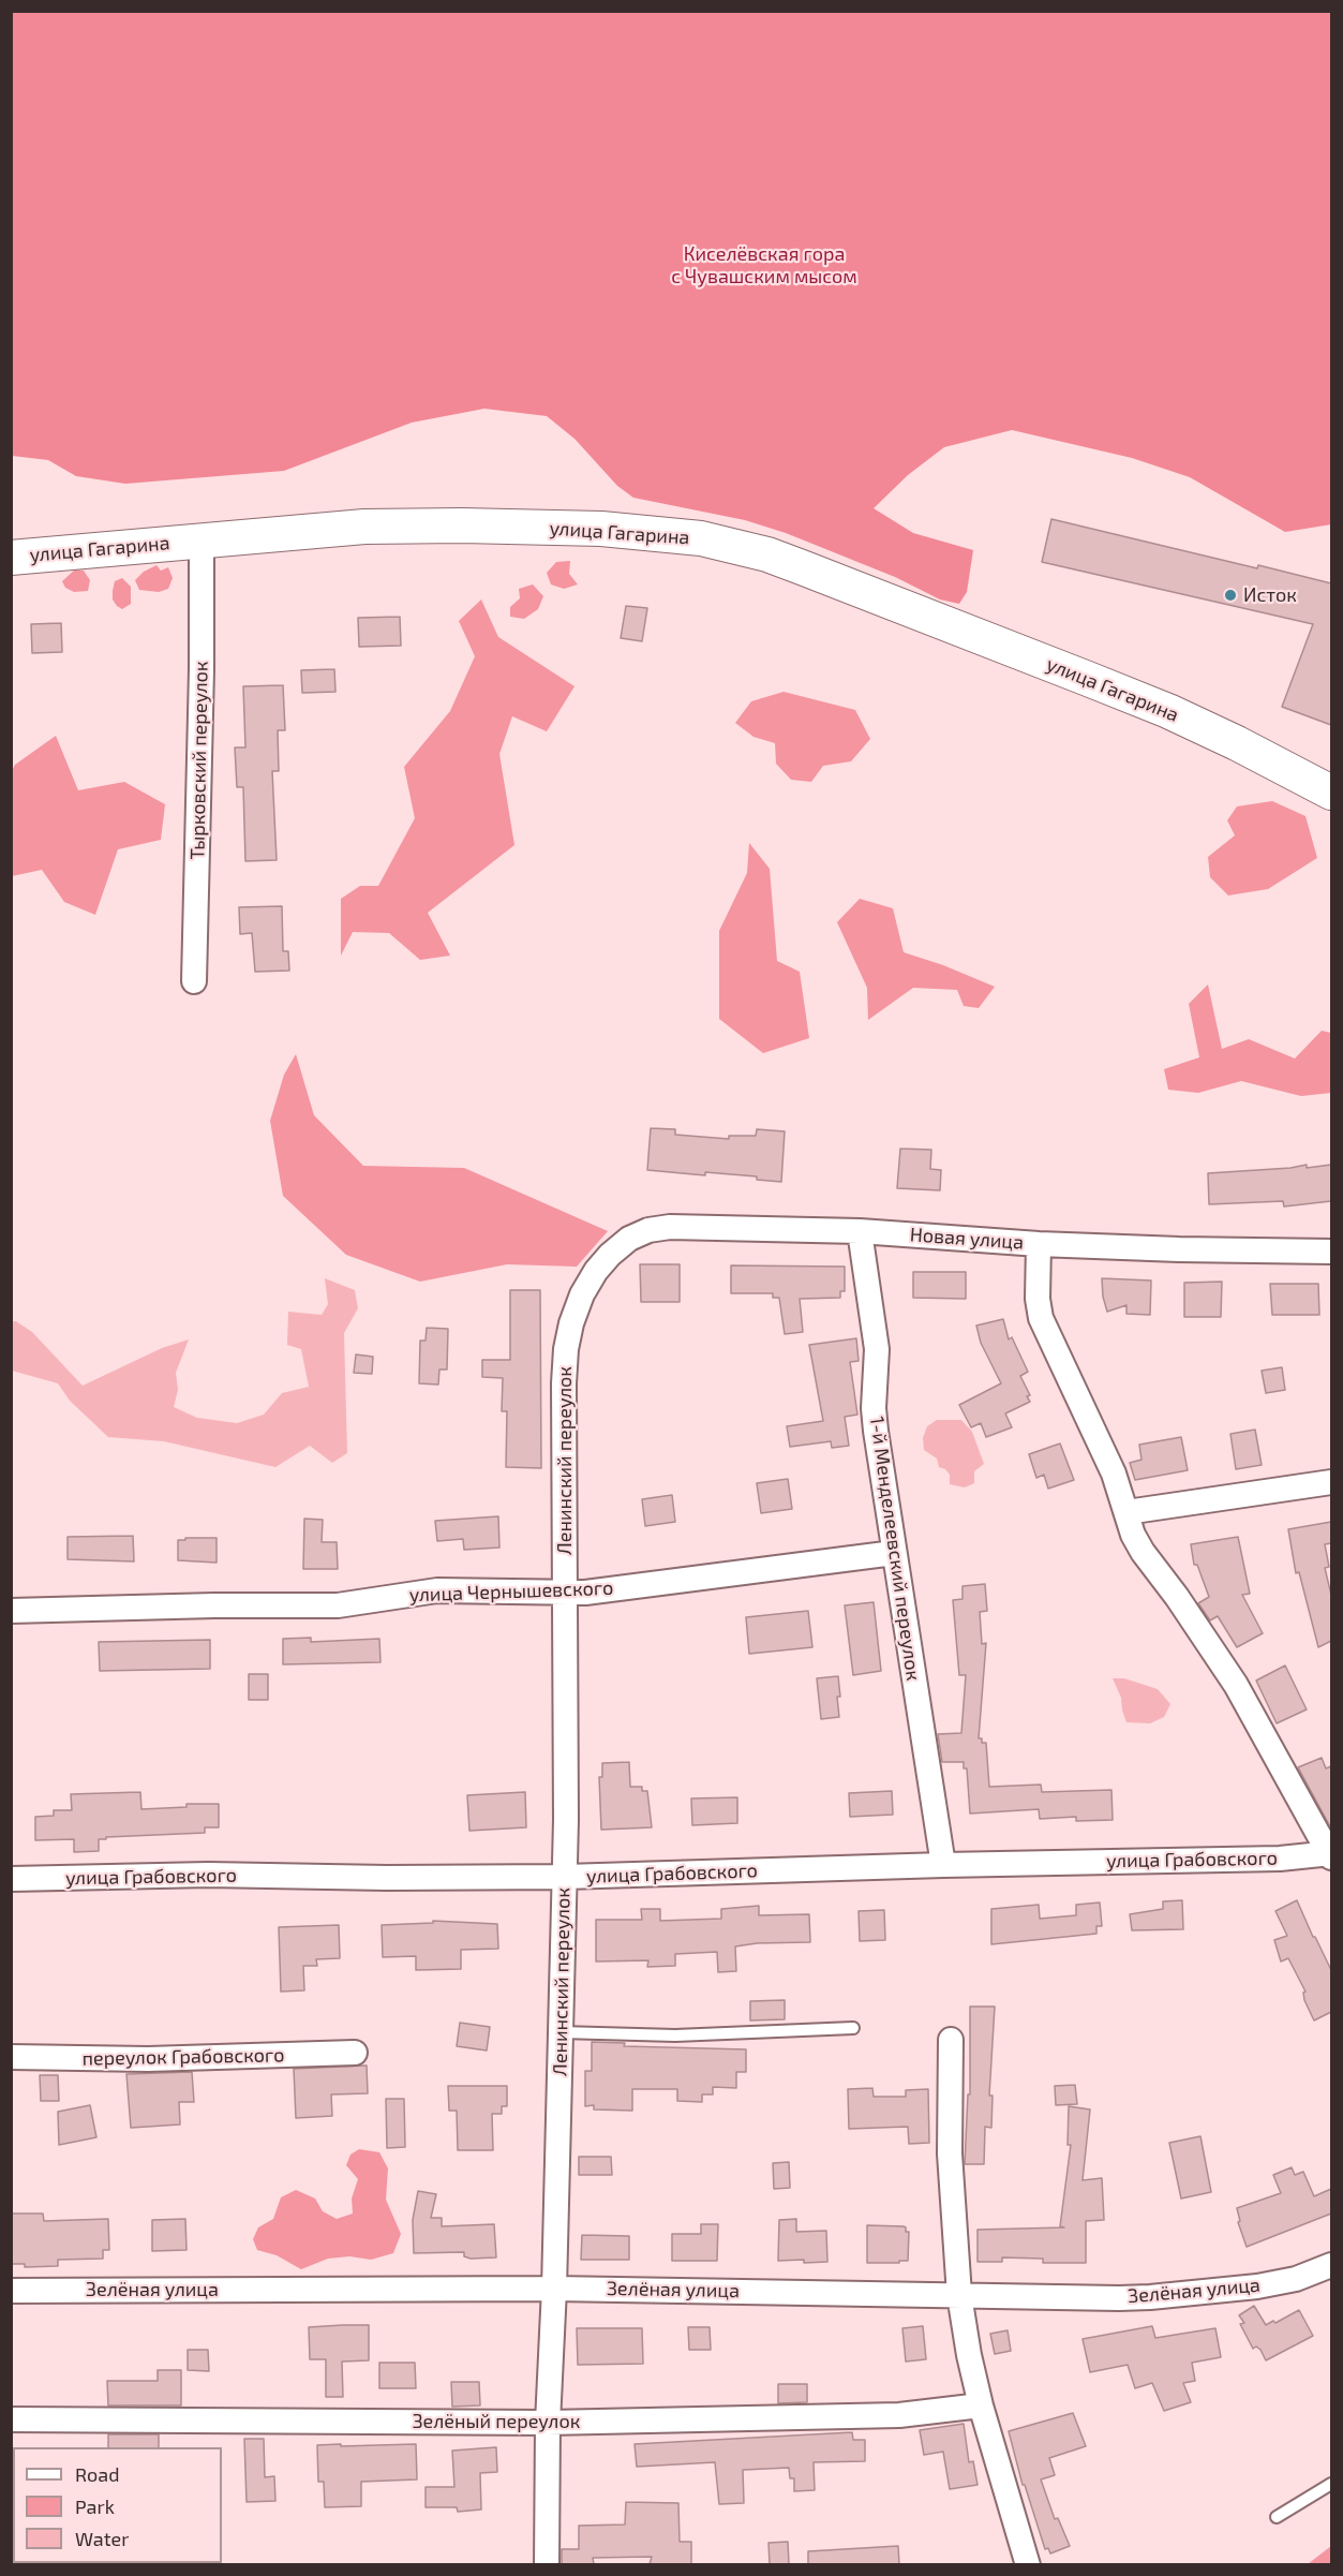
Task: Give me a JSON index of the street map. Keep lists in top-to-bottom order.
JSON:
{
  "streets": {
    "main road": ["улица Гагарина"],
    "street": [
      "Тырковский переулок",
      "Новая улица",
      "Ленинский переулок",
      "1-й Менделеевский переулок",
      "улица Чернышевского",
      "улица Грабовского",
      "переулок Грабовского",
      "Зелёная улица",
      "Зелёный переулок"
    ]
  },
  "crossings": [
    ["улица Гагарина", "Тырковский переулок"],
    ["Новая улица", "Ленинский переулок"],
    ["Новая улица", "1-й Менделеевский переулок"],
    ["Ленинский переулок", "улица Чернышевского"],
    ["Ленинский переулок", "улица Грабовского"],
    ["Ленинский переулок", "Зелёная улица"],
    ["Ленинский переулок", "Зелёный переулок"],
    ["1-й Менделеевский переулок", "улица Чернышевского"],
    ["1-й Менделеевский переулок", "улица Грабовского"]
  ],
  "parks": ["Киселёвская гора с Чувашским мысом"],
  "places": ["Исток"],
  "legend": ["Road", "Park", "Water"]
}
